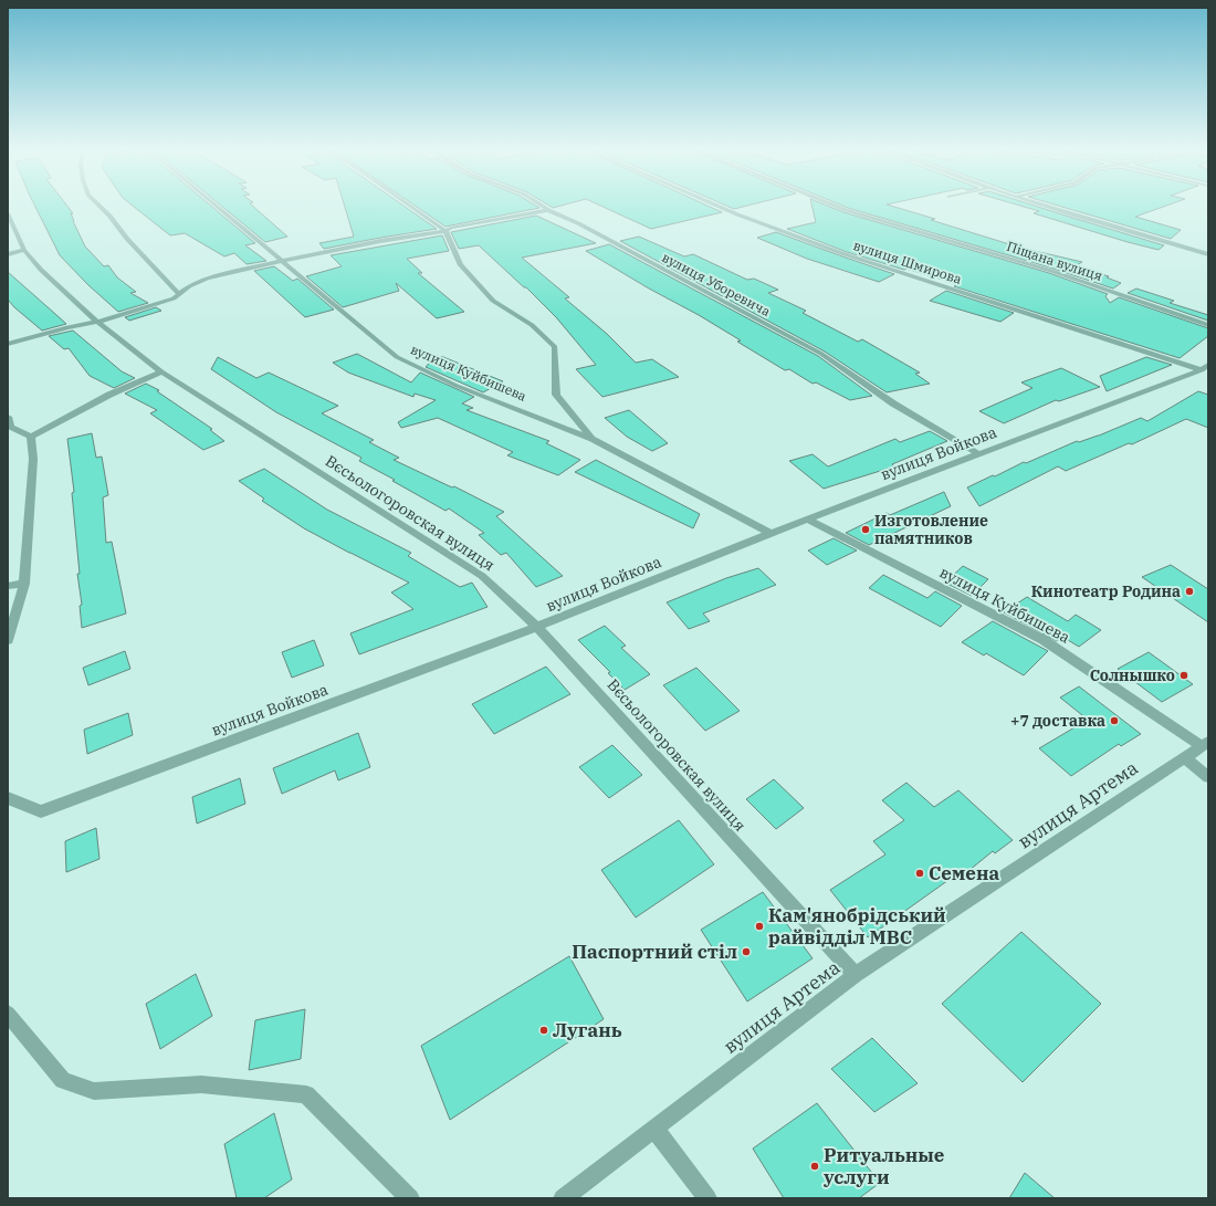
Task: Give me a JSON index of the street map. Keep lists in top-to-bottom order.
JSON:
{
  "streets": {
    "street": [
      "Піщана вулиця",
      "вулиця Шмирова",
      "вулиця Уборевича",
      "вулиця Куйбишева",
      "вулиця Войкова",
      "Вєсьологоровская вулиця",
      "вулиця Артема"
    ]
  },
  "crossings": [
    ["вулиця Шмирова", "вулиця Войкова"],
    ["вулиця Уборевича", "вулиця Войкова"],
    ["вулиця Куйбишева", "вулиця Войкова"],
    ["вулиця Куйбишева", "вулиця Артема"],
    ["вулиця Войкова", "Вєсьологоровская вулиця"],
    ["Вєсьологоровская вулиця", "вулиця Артема"]
  ],
  "places": [
    "Изготовление памятников",
    "Кинотеатр Родина",
    "Солнышко",
    "+7 доставка",
    "Семена",
    "Кам'янобрідський райвідділ МВС",
    "Паспортний стіл",
    "Лугань",
    "Ритуальные услуги"
  ]
}
